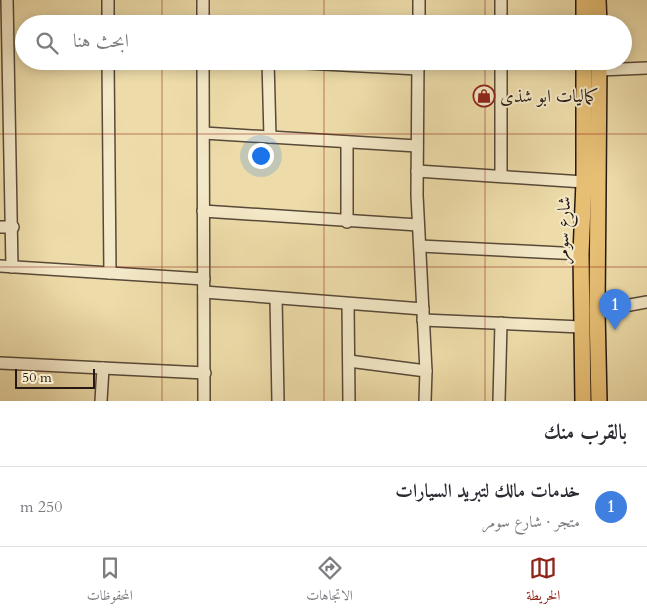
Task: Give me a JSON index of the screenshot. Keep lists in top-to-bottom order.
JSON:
{
  "streets": {
    "main road": ["شارع سومر"]
  },
  "places": {
    "shop": ["كماليات ابو شذى"]
  },
  "scale_bar": "50 m",
  "page": {
    "search": "ابحث هنا",
    "pins": "1",
    "scale": "50 m",
    "heading": "بالقرب منك",
    "list": [
      {
        "mark": "1",
        "name": "خدمات مالك لتبريد السيارات",
        "note": "متجر · شارع سومر",
        "value": "250 m"
      }
    ],
    "nav": ["الخريطة", "الاتجاهات", "المحفوظات"]
  }
}
